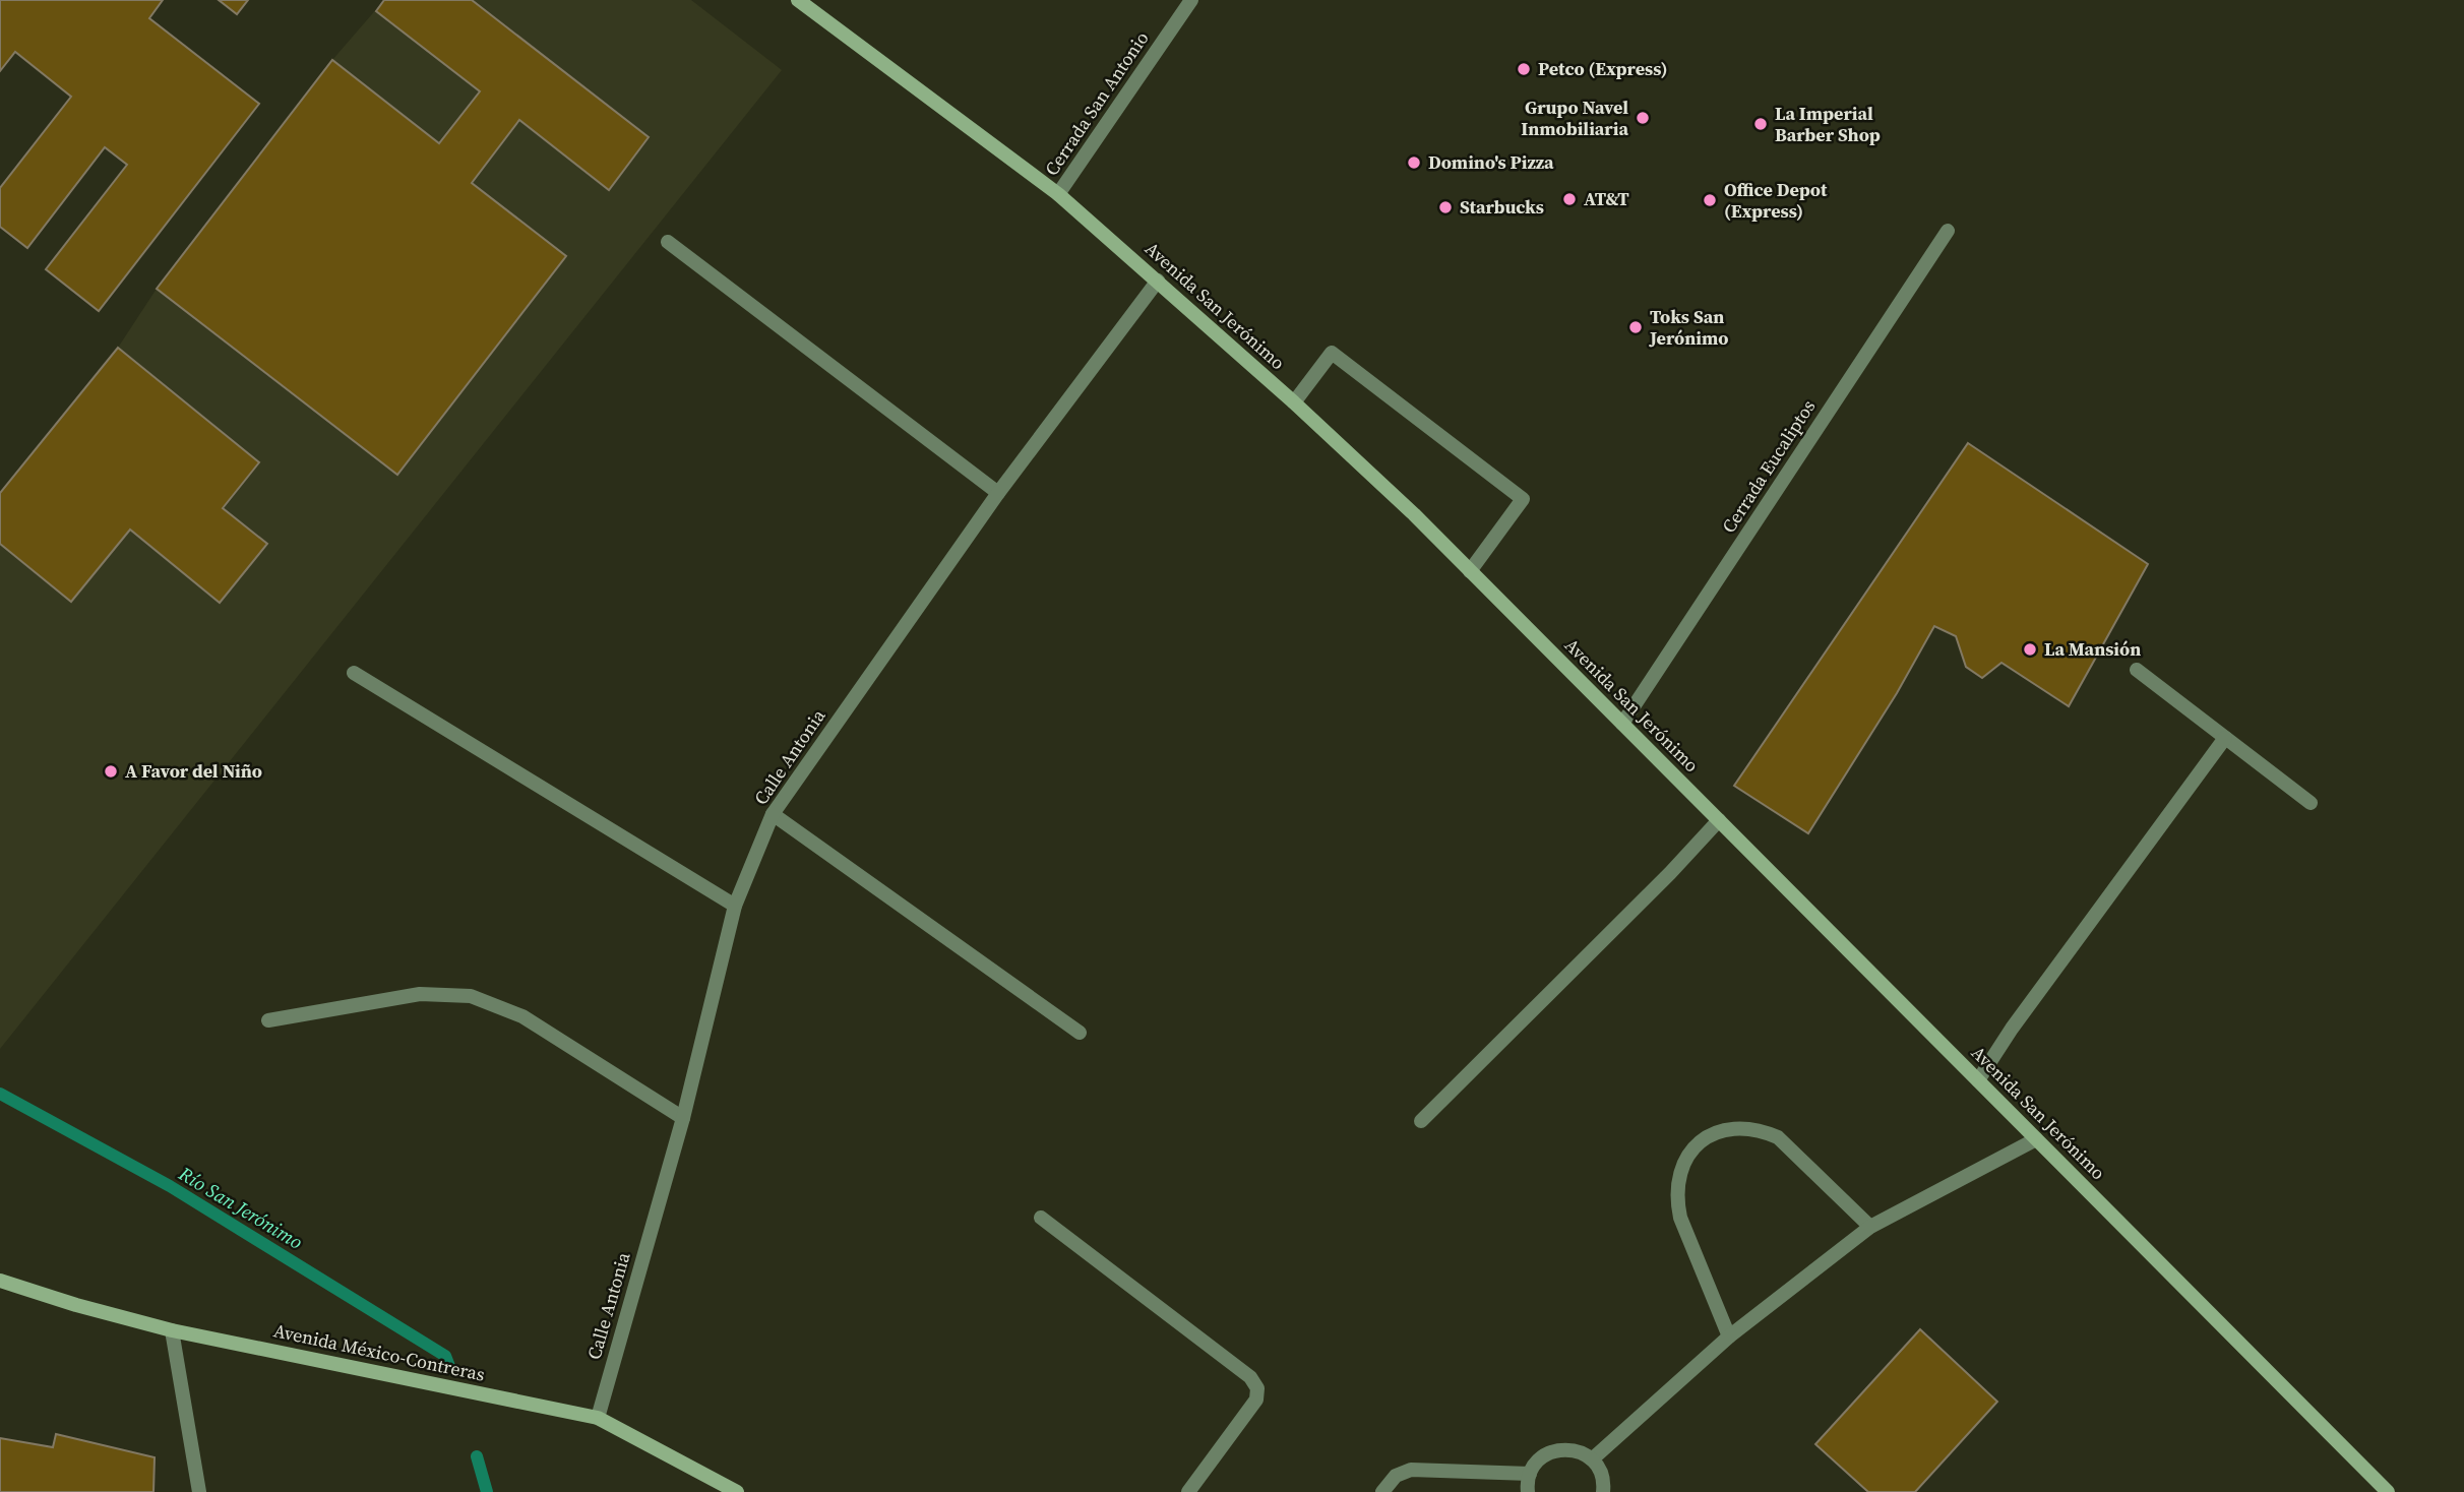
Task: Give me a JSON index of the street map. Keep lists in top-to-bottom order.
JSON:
{
  "streets": {
    "main road": ["Avenida San Jerónimo", "Avenida México-Contreras"],
    "street": ["Cerrada San Antonio", "Cerrada Eucaliptos", "Calle Antonia"]
  },
  "crossings": [
    ["Cerrada San Antonio", "Avenida San Jerónimo"],
    ["Avenida San Jerónimo", "Cerrada Eucaliptos"],
    ["Avenida San Jerónimo", "Calle Antonia"],
    ["Calle Antonia", "Avenida México-Contreras"]
  ],
  "water": ["Río San Jerónimo"],
  "places": [
    "Petco (Express)",
    "Grupo Navel Inmobiliaria",
    "La Imperial Barber Shop",
    "Domino's Pizza",
    "AT&T",
    "Office Depot (Express)",
    "Starbucks",
    "Toks San Jerónimo",
    "La Mansión",
    "A Favor del Niño"
  ]
}
